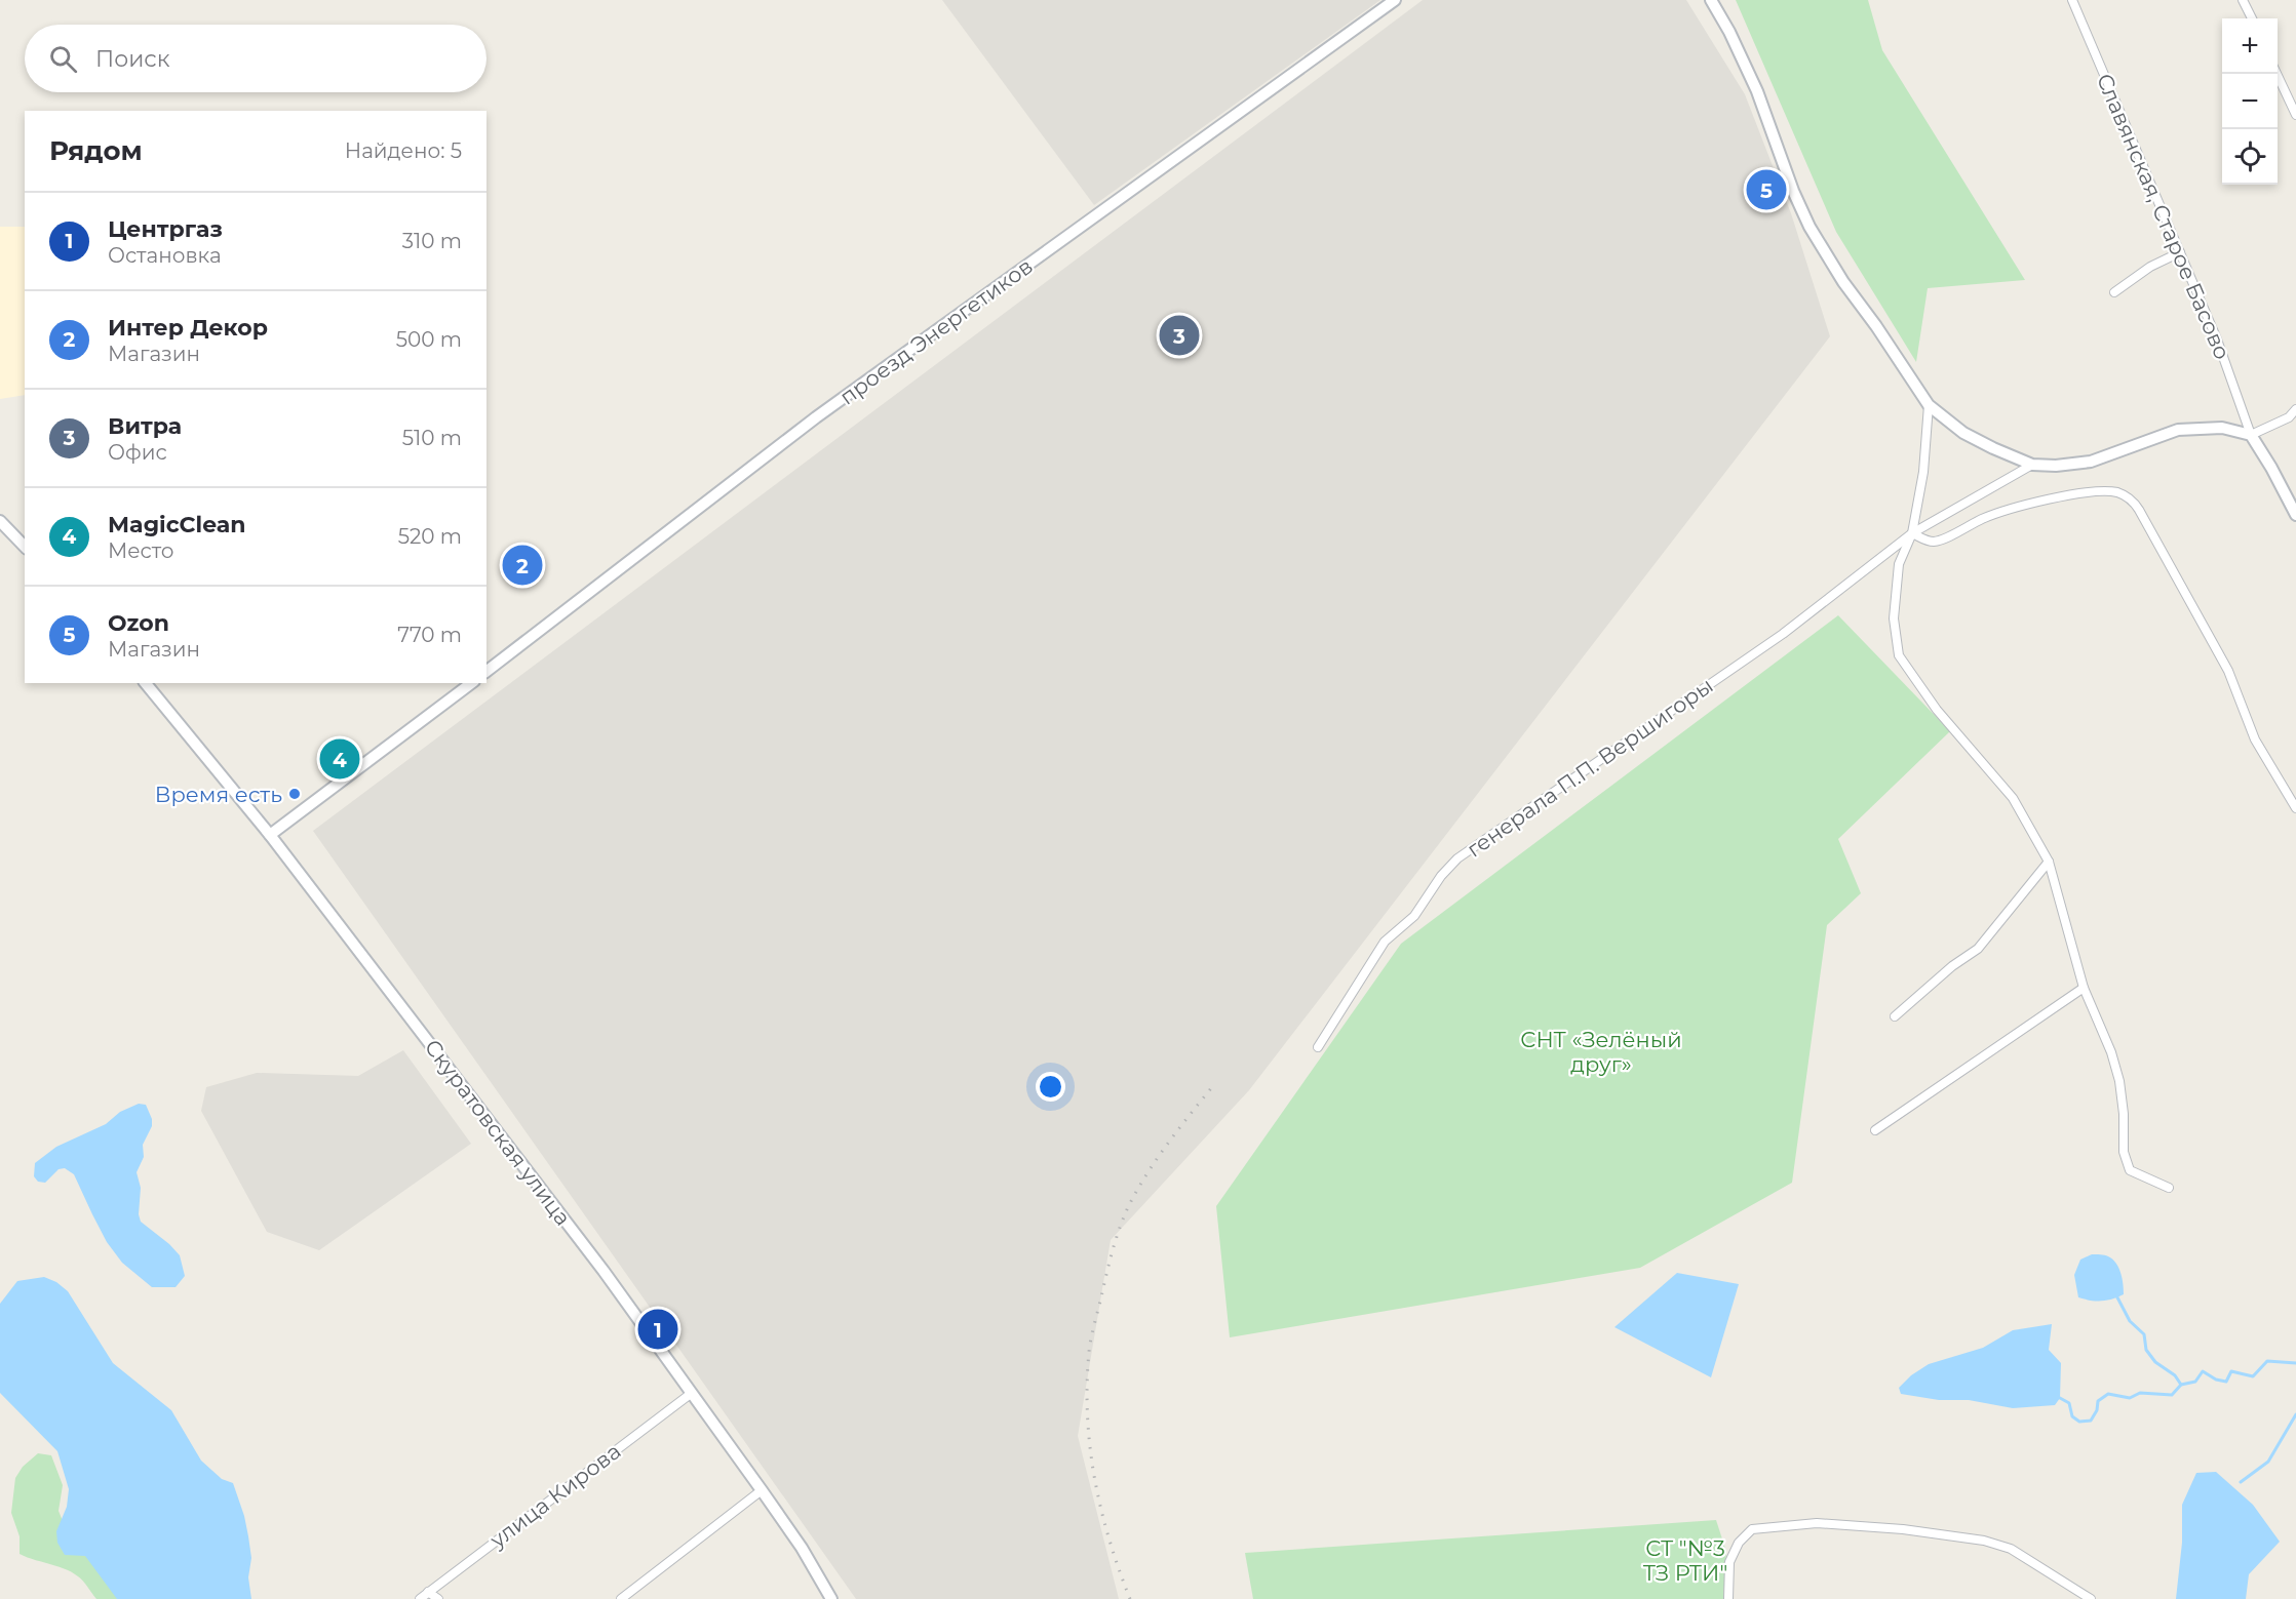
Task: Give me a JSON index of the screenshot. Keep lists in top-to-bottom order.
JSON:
{
  "streets": {
    "street": [
      "Славянская, Старое Басово",
      "проезд Энергетиков",
      "генерала П.П. Вершигоры",
      "Скуратовская улица",
      "улица Кирова"
    ]
  },
  "crossings": [
    ["Скуратовская улица", "улица Кирова"]
  ],
  "parks": ["СНТ «Зелёный друг»", "СТ \"№3 ТЗ РТИ\""],
  "places": ["Время есть"],
  "page": {
    "map_buttons": ["+", "−"],
    "search": "Поиск",
    "heading": ["Рядом", "Найдено: 5"],
    "pins": [
      "5",
      "3",
      "2",
      "4",
      "1"
    ],
    "list": [
      {
        "mark": "1",
        "name": "Центргаз",
        "note": "Остановка",
        "value": "310 m"
      },
      {
        "mark": "2",
        "name": "Интер Декор",
        "note": "Магазин",
        "value": "500 m"
      },
      {
        "mark": "3",
        "name": "Витра",
        "note": "Офис",
        "value": "510 m"
      },
      {
        "mark": "4",
        "name": "MagicClean",
        "note": "Место",
        "value": "520 m"
      },
      {
        "mark": "5",
        "name": "Ozon",
        "note": "Магазин",
        "value": "770 m"
      }
    ]
  }
}
